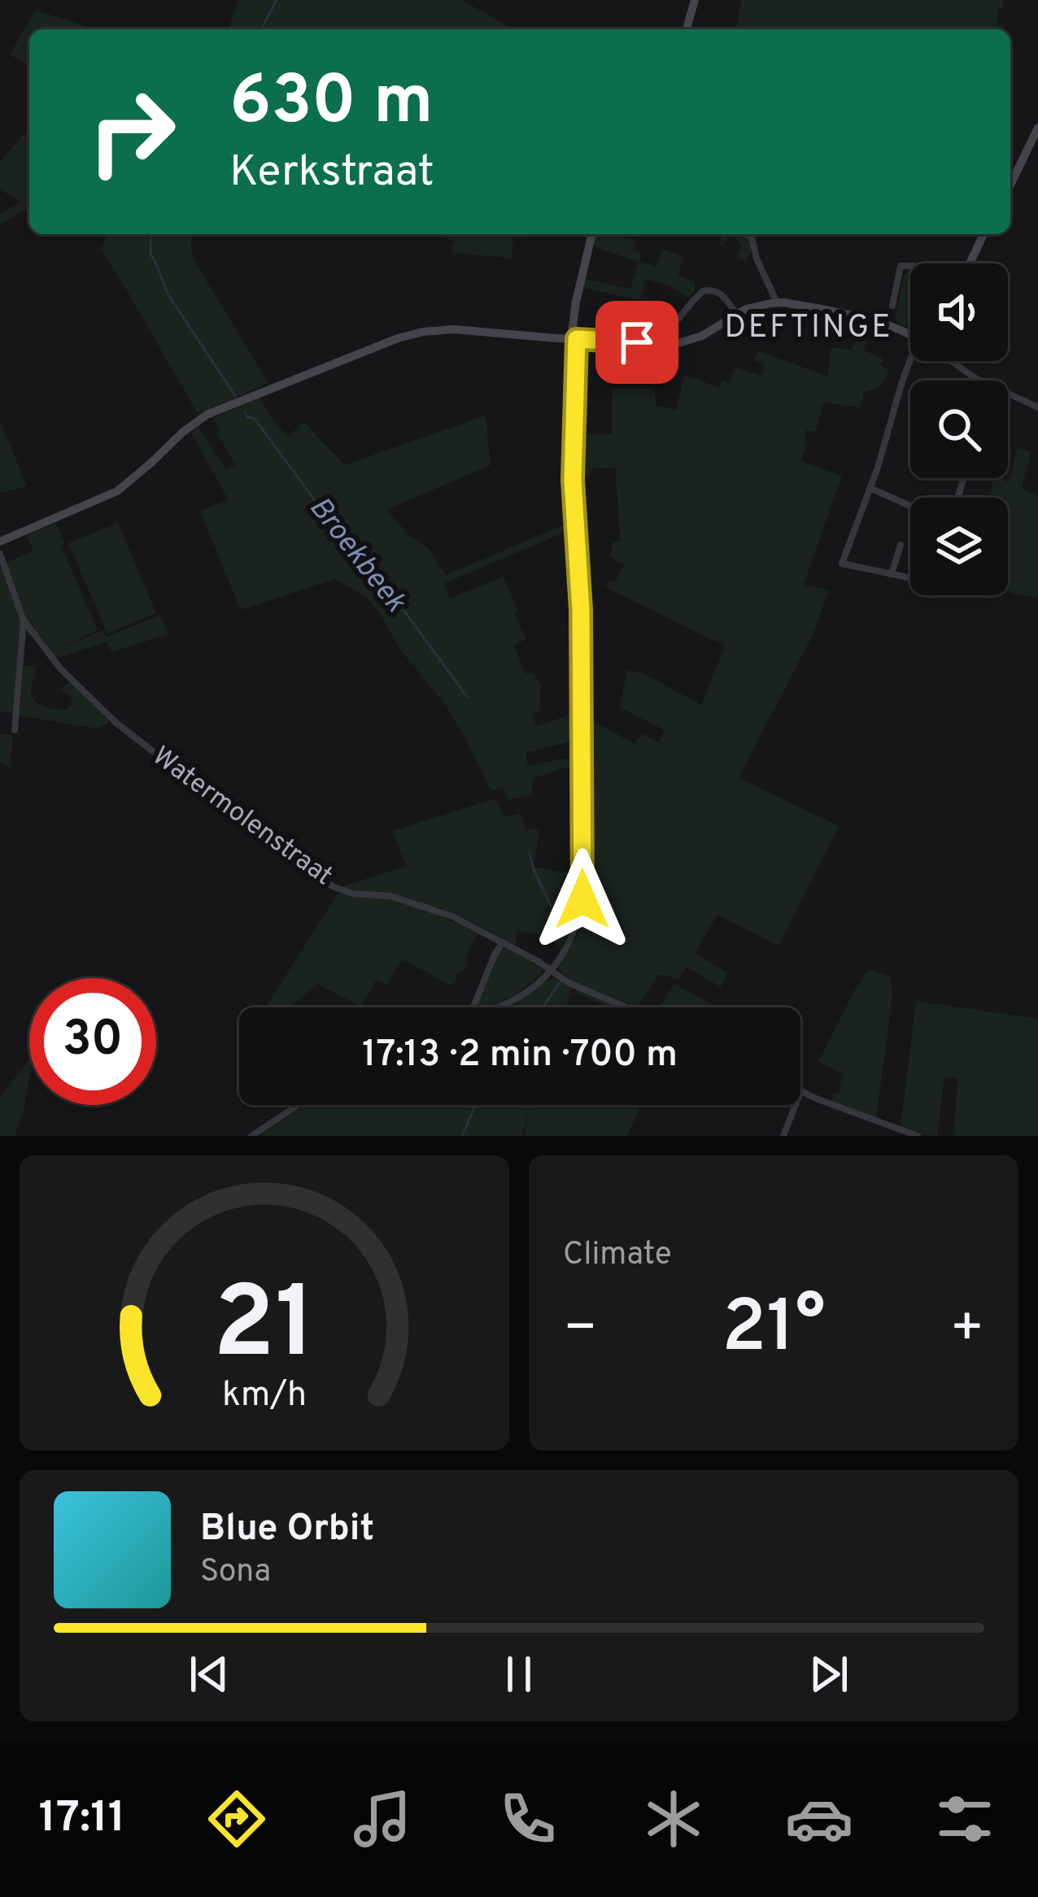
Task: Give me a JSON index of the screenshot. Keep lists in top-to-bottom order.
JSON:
{
  "streets": {
    "street": ["Watermolenstraat"]
  },
  "districts": ["DEFTINGE"],
  "water": ["Broekbeek"],
  "page": {
    "turn": ["630 m", "Kerkstraat"],
    "limit": "30",
    "trip": "17:13 · 2 min · 700 m",
    "tile": "Climate",
    "heat": ["−", "21°", "+"],
    "song": ["Blue Orbit", "Sona"],
    "tabs": "17:11",
    "gauge": ["21", "km/h"]
  }
}
